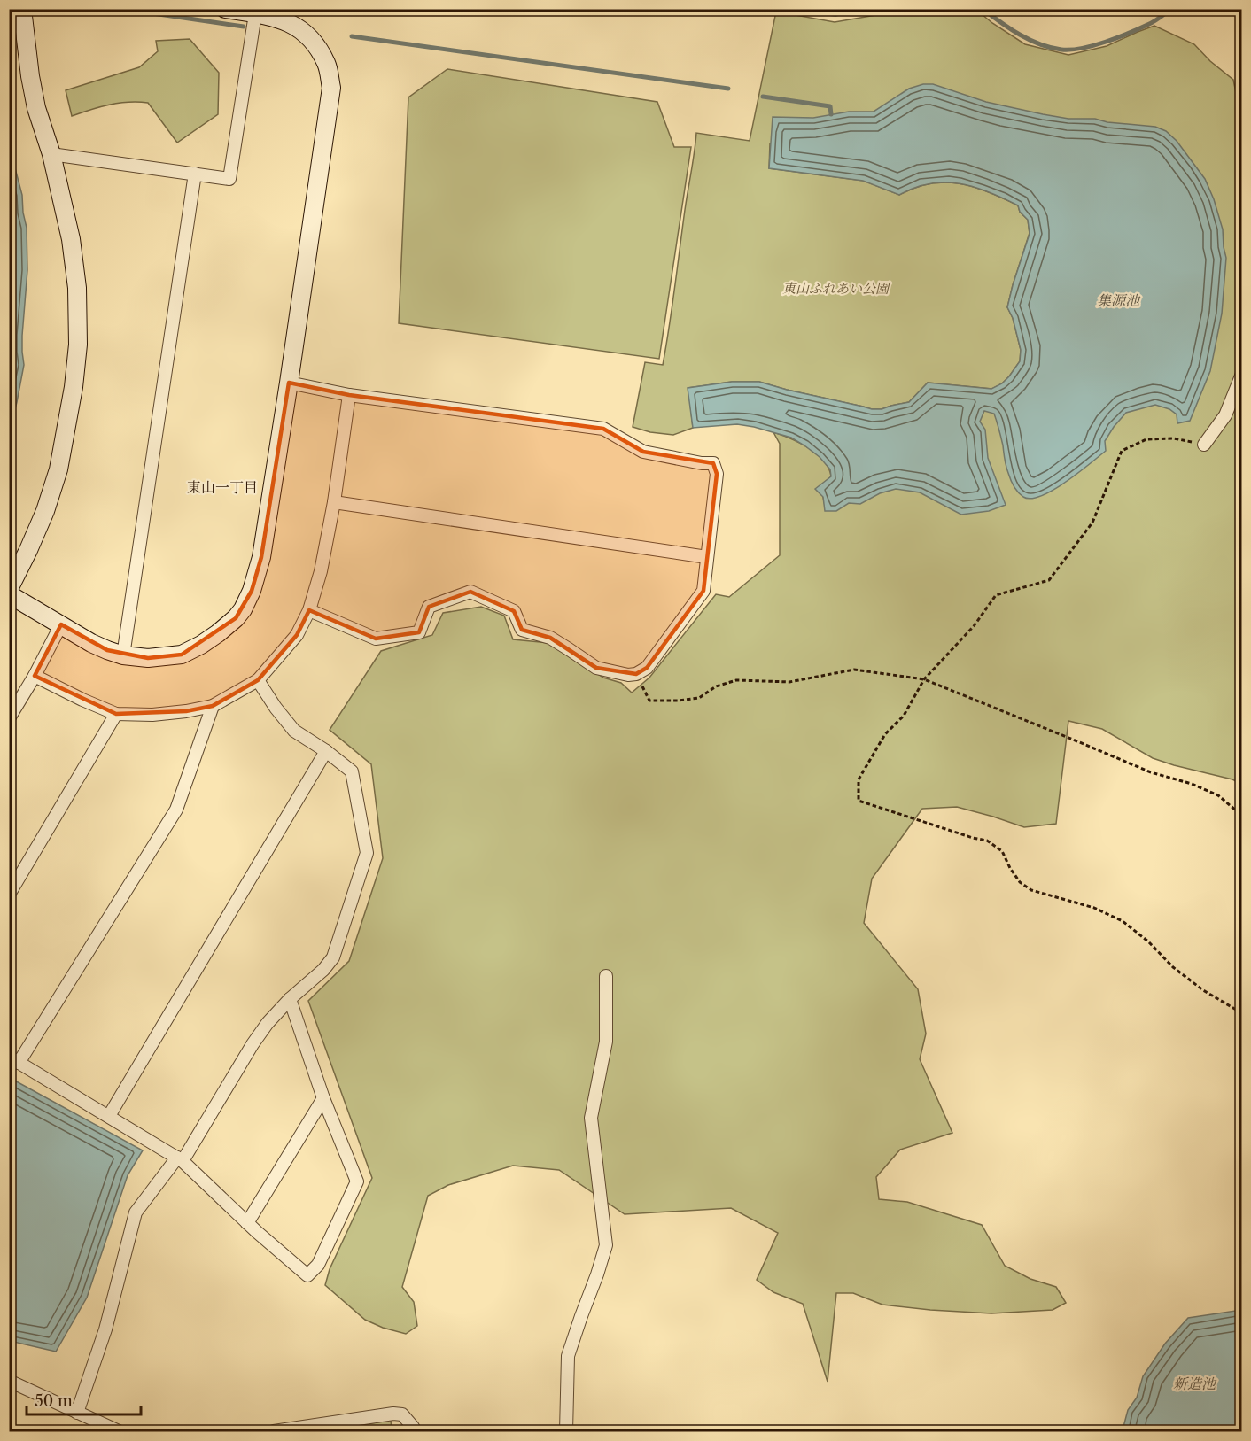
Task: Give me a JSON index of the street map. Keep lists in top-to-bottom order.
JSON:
{
  "districts": ["東山一丁目"],
  "water": ["集源池", "新造池"],
  "parks": ["東山ふれあい公園"],
  "scale_bar": "50 m"
}
